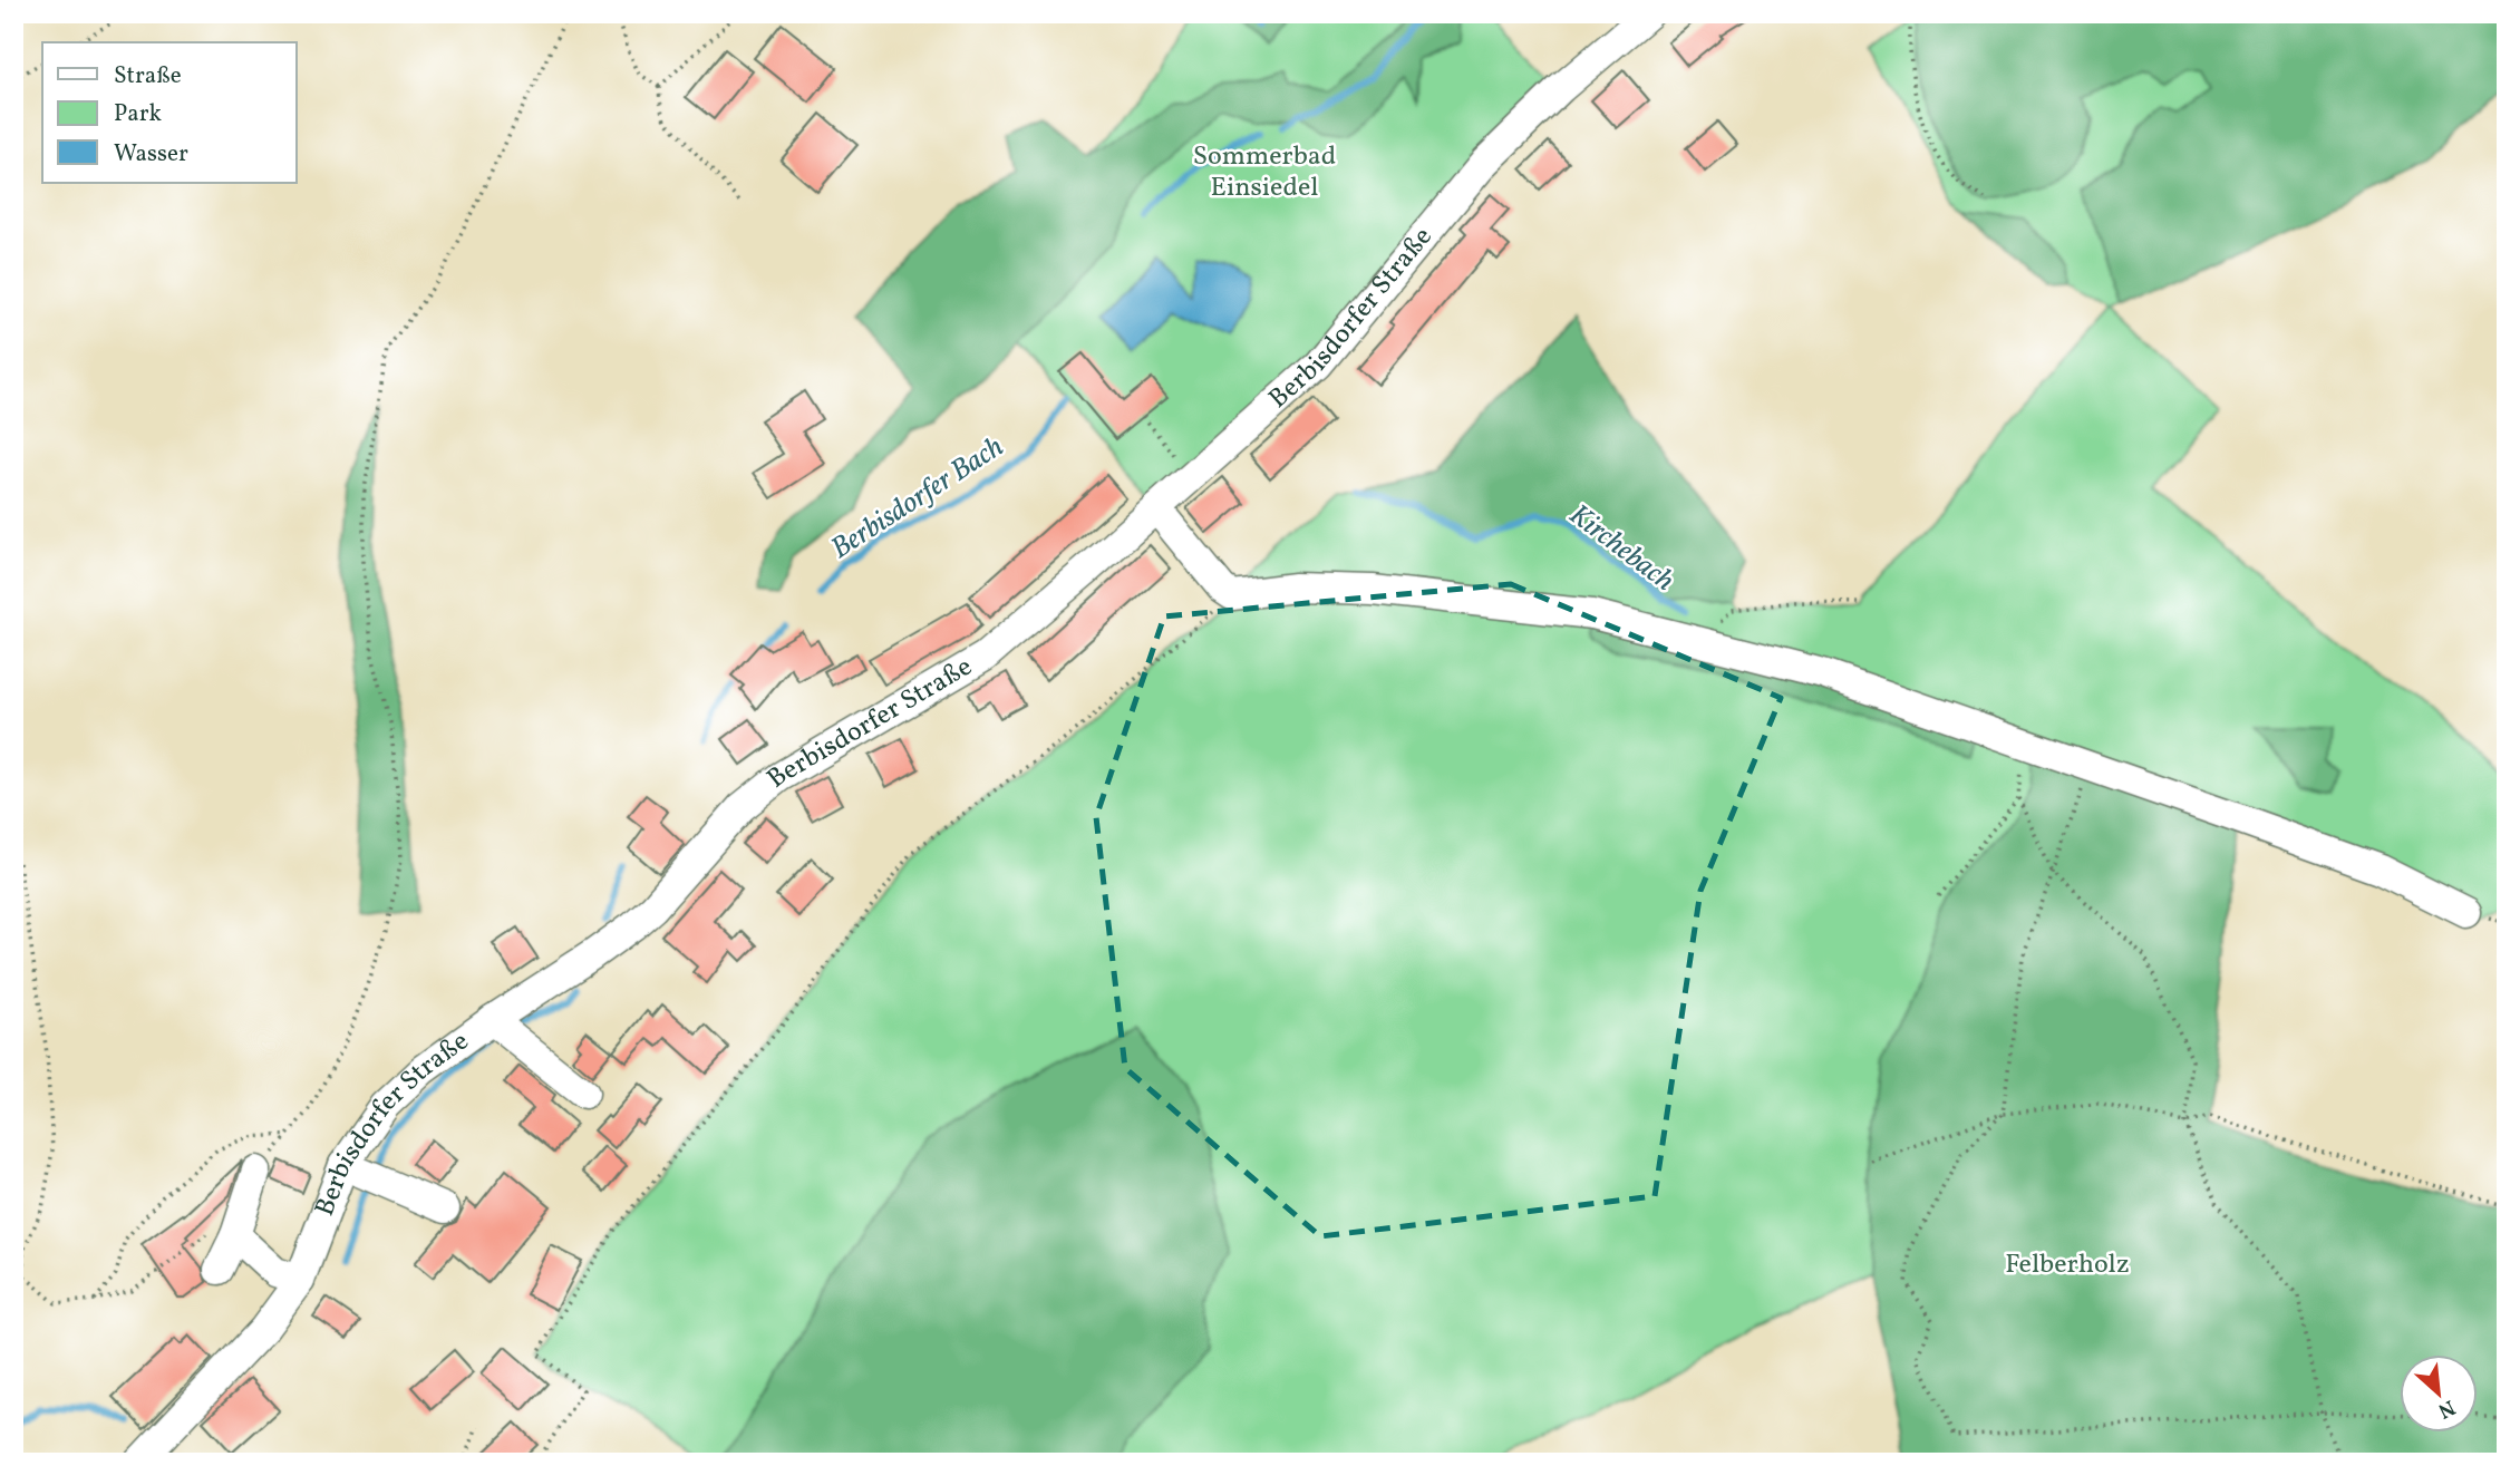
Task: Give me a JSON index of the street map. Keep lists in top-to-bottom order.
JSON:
{
  "streets": {
    "street": ["Berbisdorfer Straße"]
  },
  "water": ["Berbisdorfer Bach", "Kirchebach"],
  "parks": ["Sommerbad Einsiedel", "Felberholz"],
  "legend": ["Straße", "Park", "Wasser"],
  "north": "bottom right"
}
